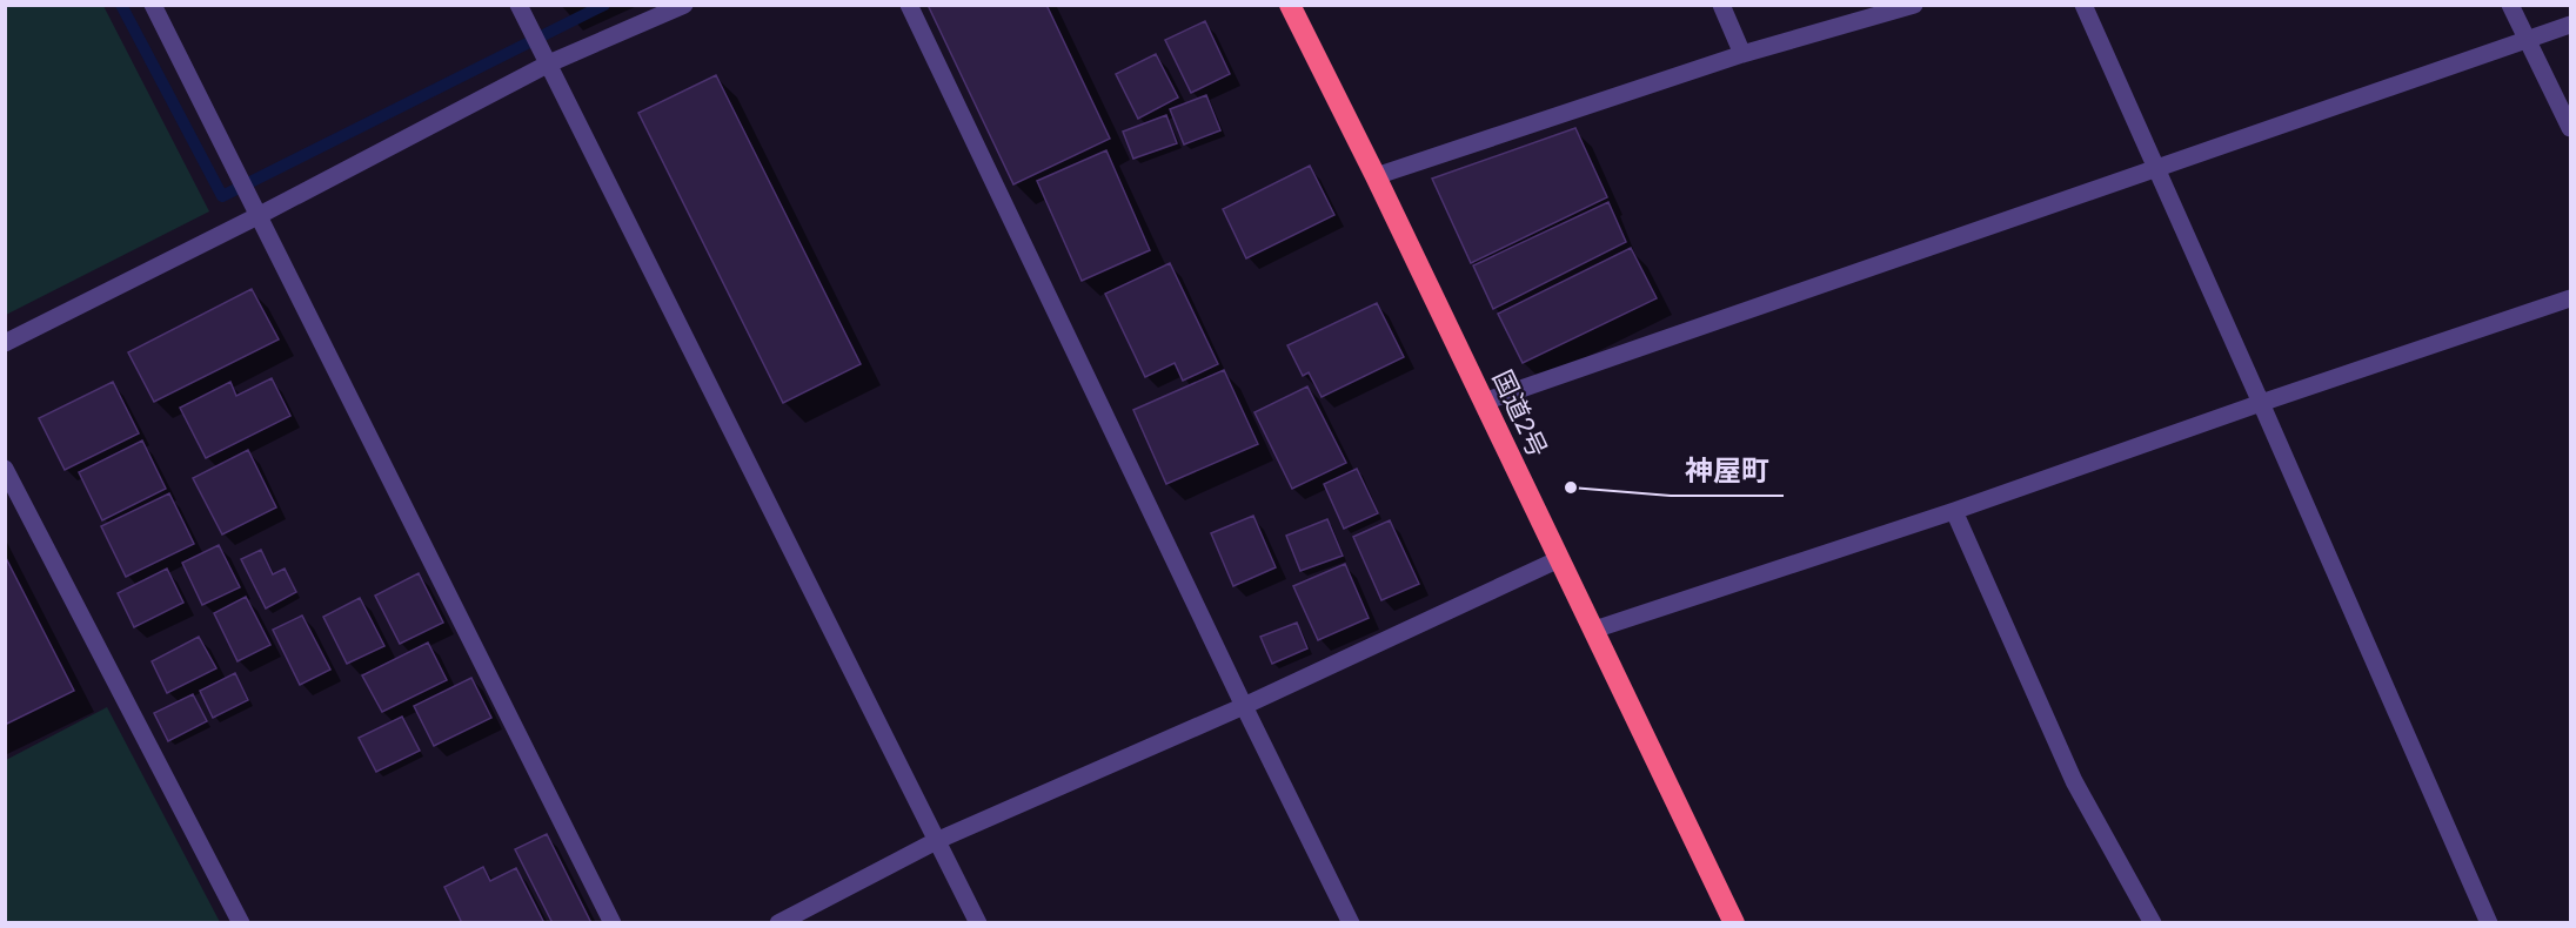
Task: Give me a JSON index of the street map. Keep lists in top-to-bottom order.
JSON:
{
  "streets": {
    "highway": ["国道2号"]
  },
  "places": ["神屋町"]
}
